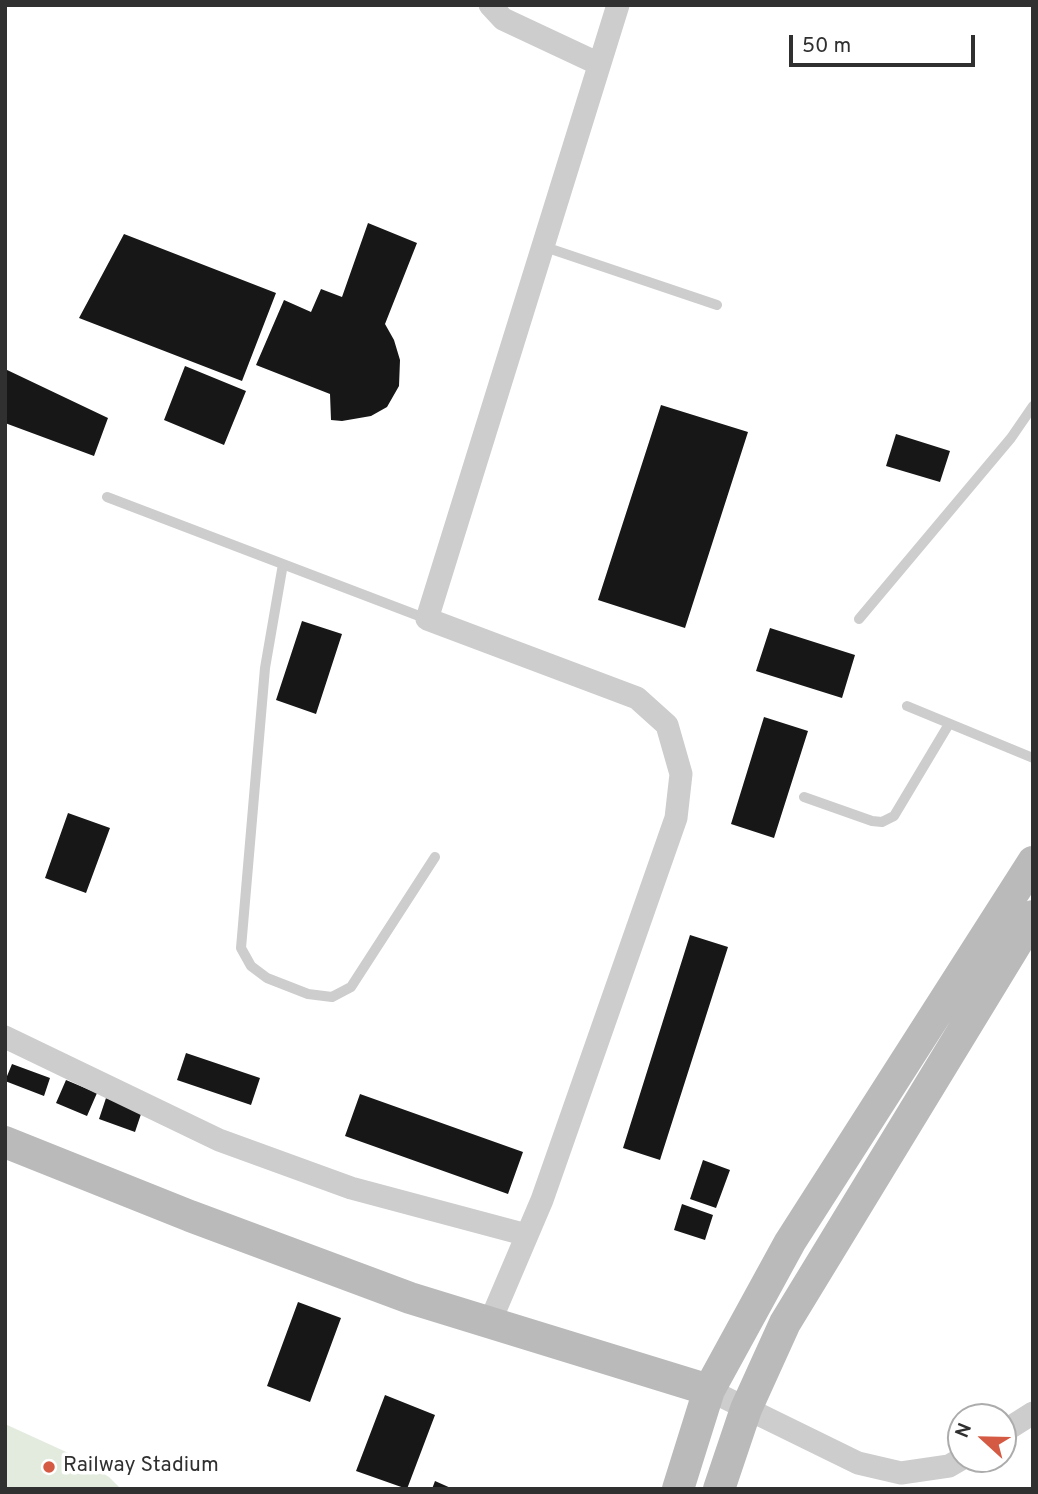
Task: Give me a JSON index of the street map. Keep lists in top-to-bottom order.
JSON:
{
  "places": ["Railway Stadium"],
  "scale_bar": "50 m",
  "north": "left"
}
